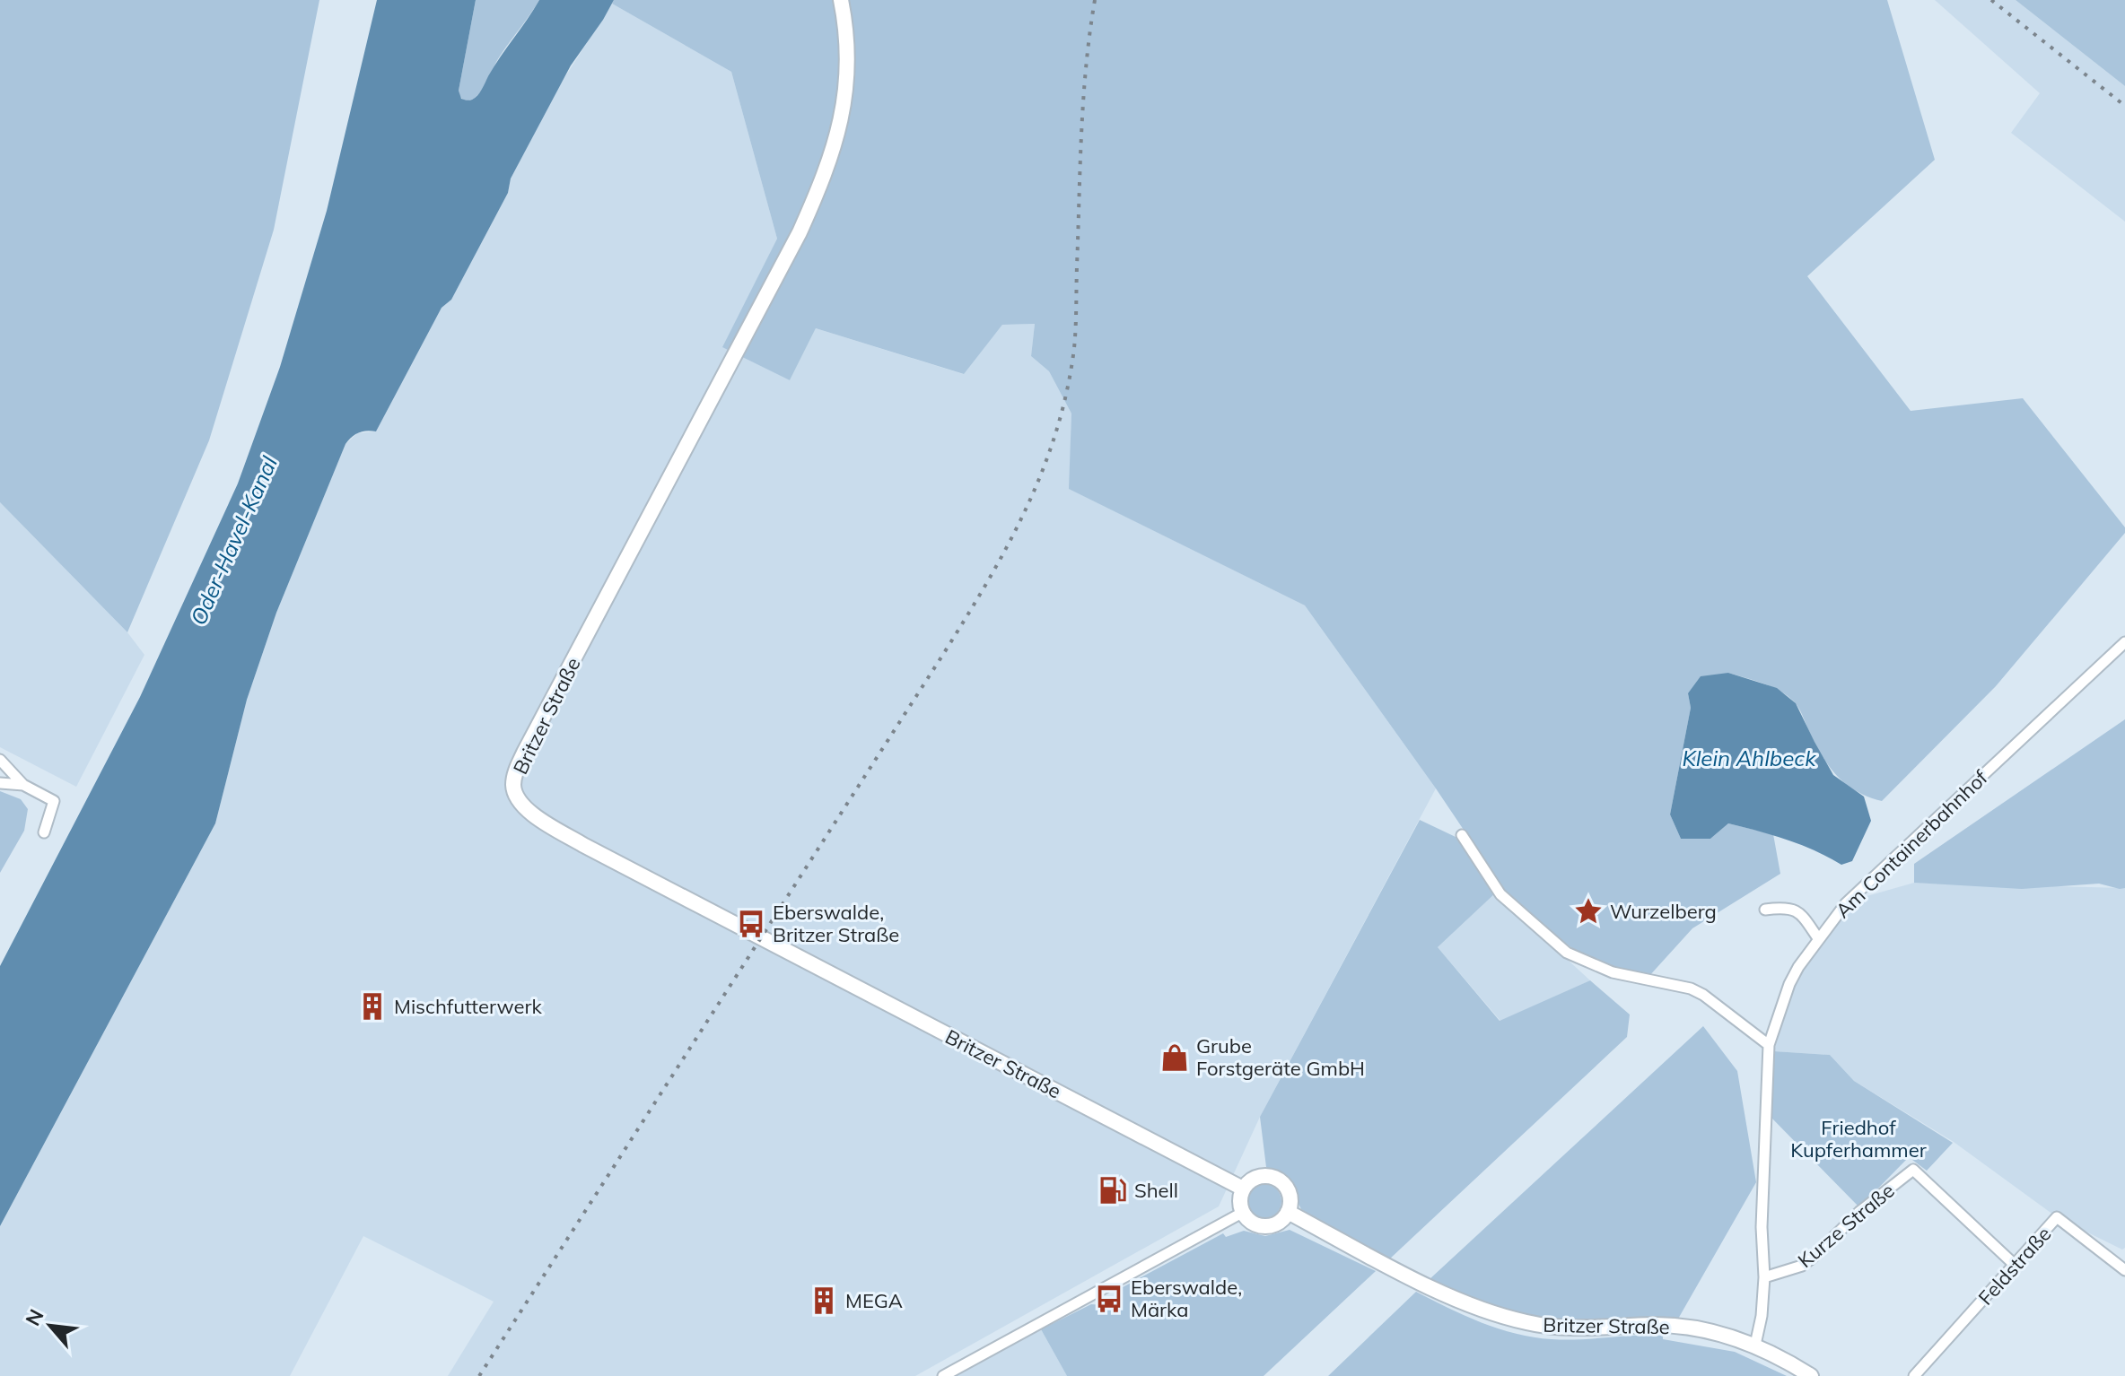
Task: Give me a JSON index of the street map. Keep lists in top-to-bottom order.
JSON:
{
  "streets": {
    "main road": ["Britzer Straße"],
    "street": ["Am Containerbahnhof", "Kurze Straße", "Feldstraße"]
  },
  "crossings": [
    ["Britzer Straße", "Am Containerbahnhof"],
    ["Am Containerbahnhof", "Kurze Straße"],
    ["Kurze Straße", "Feldstraße"]
  ],
  "water": ["Oder-Havel-Kanal", "Klein Ahlbeck"],
  "parks": ["Friedhof Kupferhammer"],
  "places": {
    "place": ["Wurzelberg"],
    "bus stop": ["Eberswalde, Britzer Straße", "Eberswalde, Märka"],
    "building": ["Mischfutterwerk", "MEGA"],
    "shop": ["Grube Forstgeräte GmbH"],
    "fuel station": ["Shell"]
  },
  "north": "top left"
}
